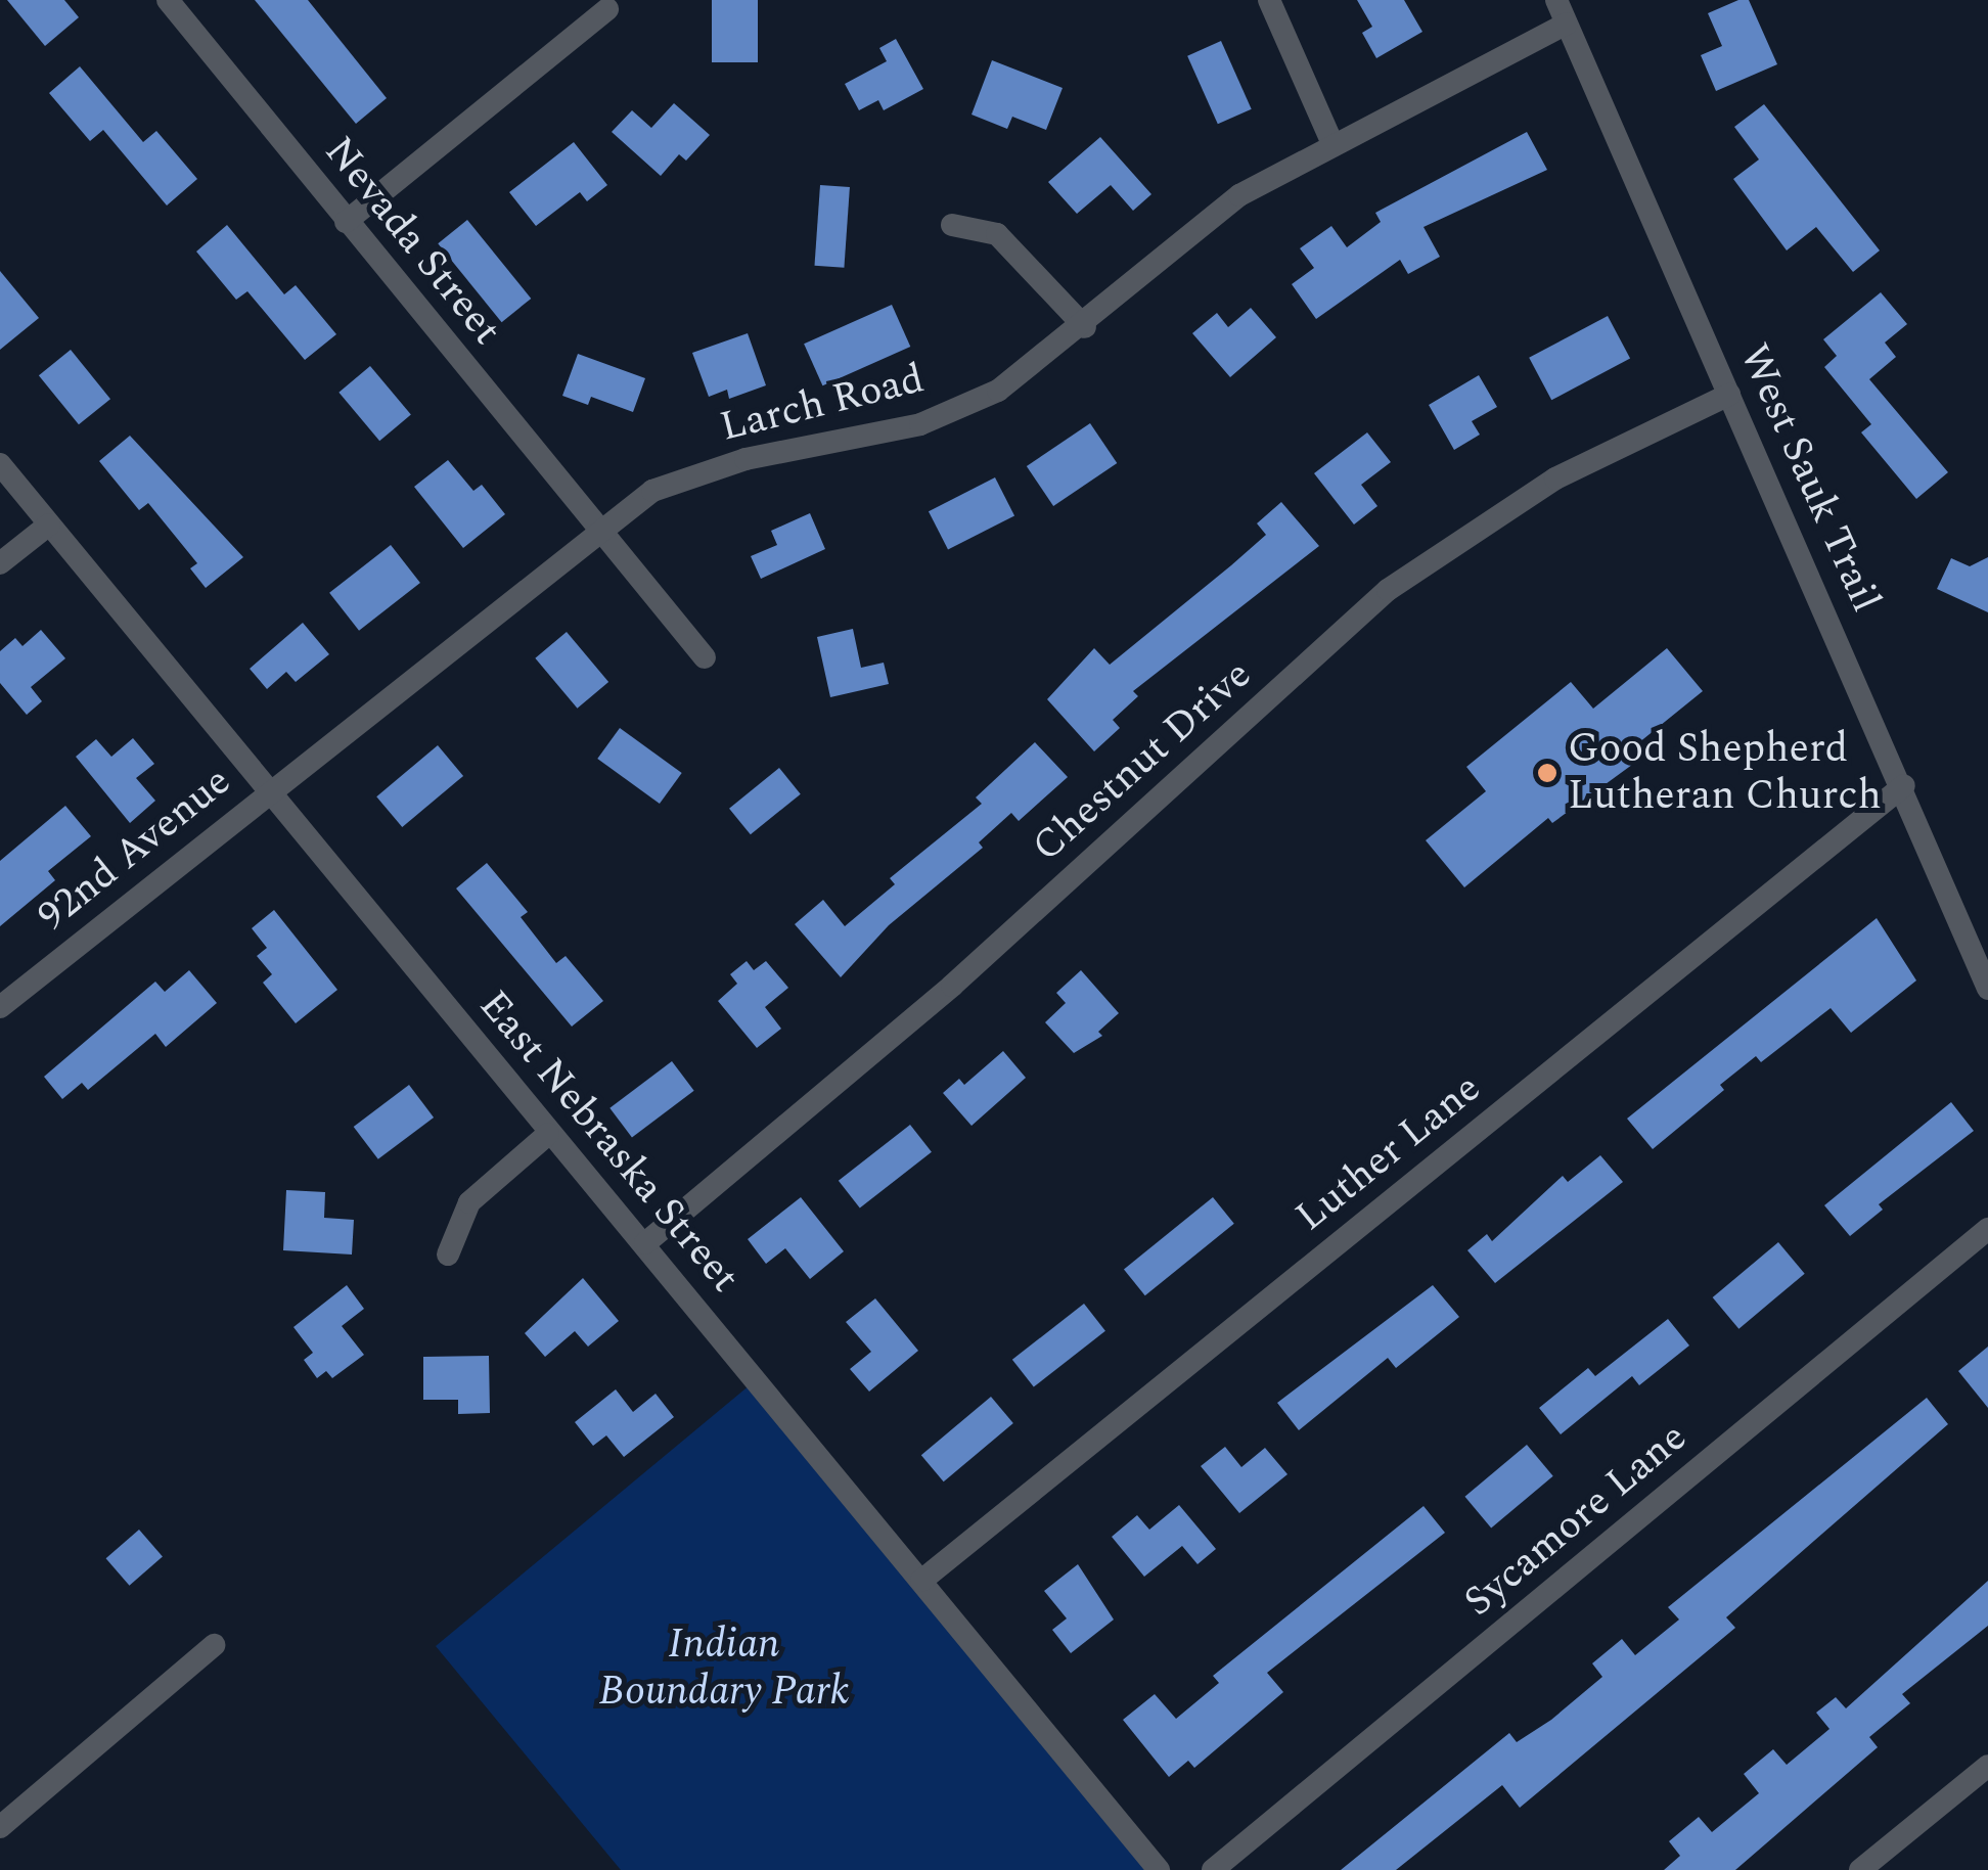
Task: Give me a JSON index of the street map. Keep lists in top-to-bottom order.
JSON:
{
  "streets": {
    "street": [
      "Nevada Street",
      "Larch Road",
      "West Sauk Trail",
      "Chestnut Drive",
      "92nd Avenue",
      "East Nebraska Street",
      "Luther Lane",
      "Sycamore Lane"
    ]
  },
  "crossings": [
    ["Nevada Street", "Larch Road"],
    ["Larch Road", "West Sauk Trail"],
    ["Larch Road", "92nd Avenue"],
    ["Larch Road", "East Nebraska Street"],
    ["West Sauk Trail", "Chestnut Drive"],
    ["West Sauk Trail", "Luther Lane"],
    ["Chestnut Drive", "East Nebraska Street"],
    ["92nd Avenue", "East Nebraska Street"],
    ["East Nebraska Street", "Luther Lane"]
  ],
  "parks": ["Indian Boundary Park"],
  "places": ["Good Shepherd Lutheran Church"]
}
